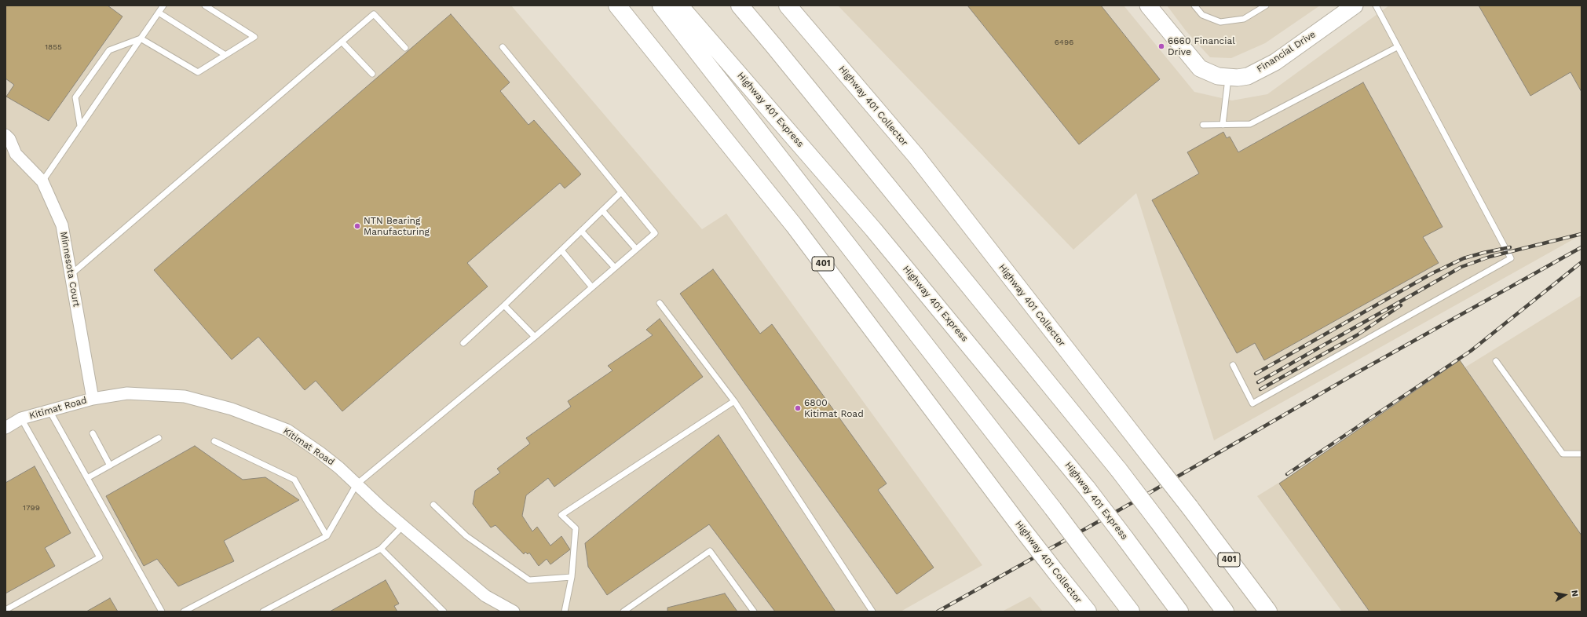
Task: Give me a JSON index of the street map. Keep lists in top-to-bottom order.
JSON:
{
  "streets": {
    "highway": ["Highway 401 Collector", "Highway 401 Express", "401"],
    "street": ["Financial Drive", "Minnesota Court", "Kitimat Road"]
  },
  "crossings": [
    ["Minnesota Court", "Kitimat Road"]
  ],
  "places": ["6660 Financial Drive", "NTN Bearing Manufacturing", "6800 Kitimat Road"],
  "house_numbers": ["6496", "1855", "1799"],
  "north": "right"
}
